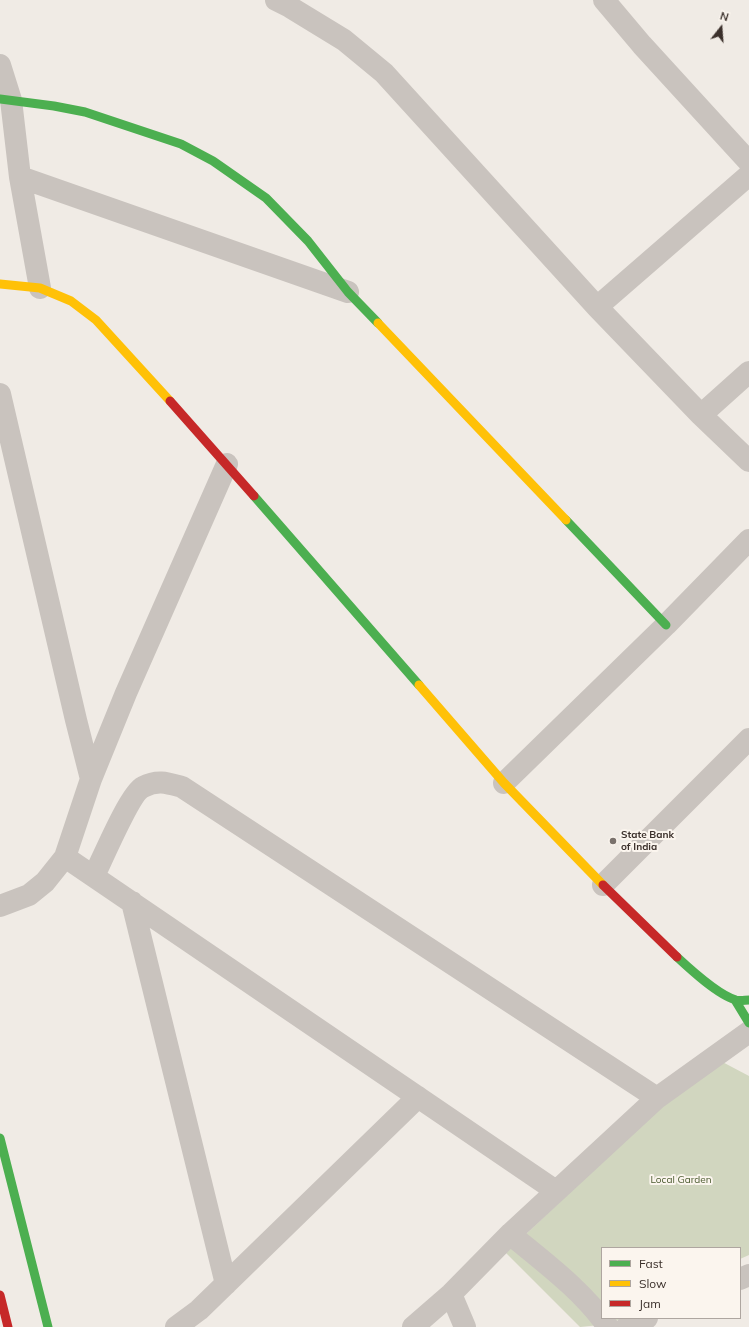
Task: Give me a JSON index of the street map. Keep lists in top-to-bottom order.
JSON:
{
  "parks": ["Local Garden"],
  "places": ["State Bank of India"],
  "legend": ["Fast", "Slow", "Jam"],
  "north": "top"
}
